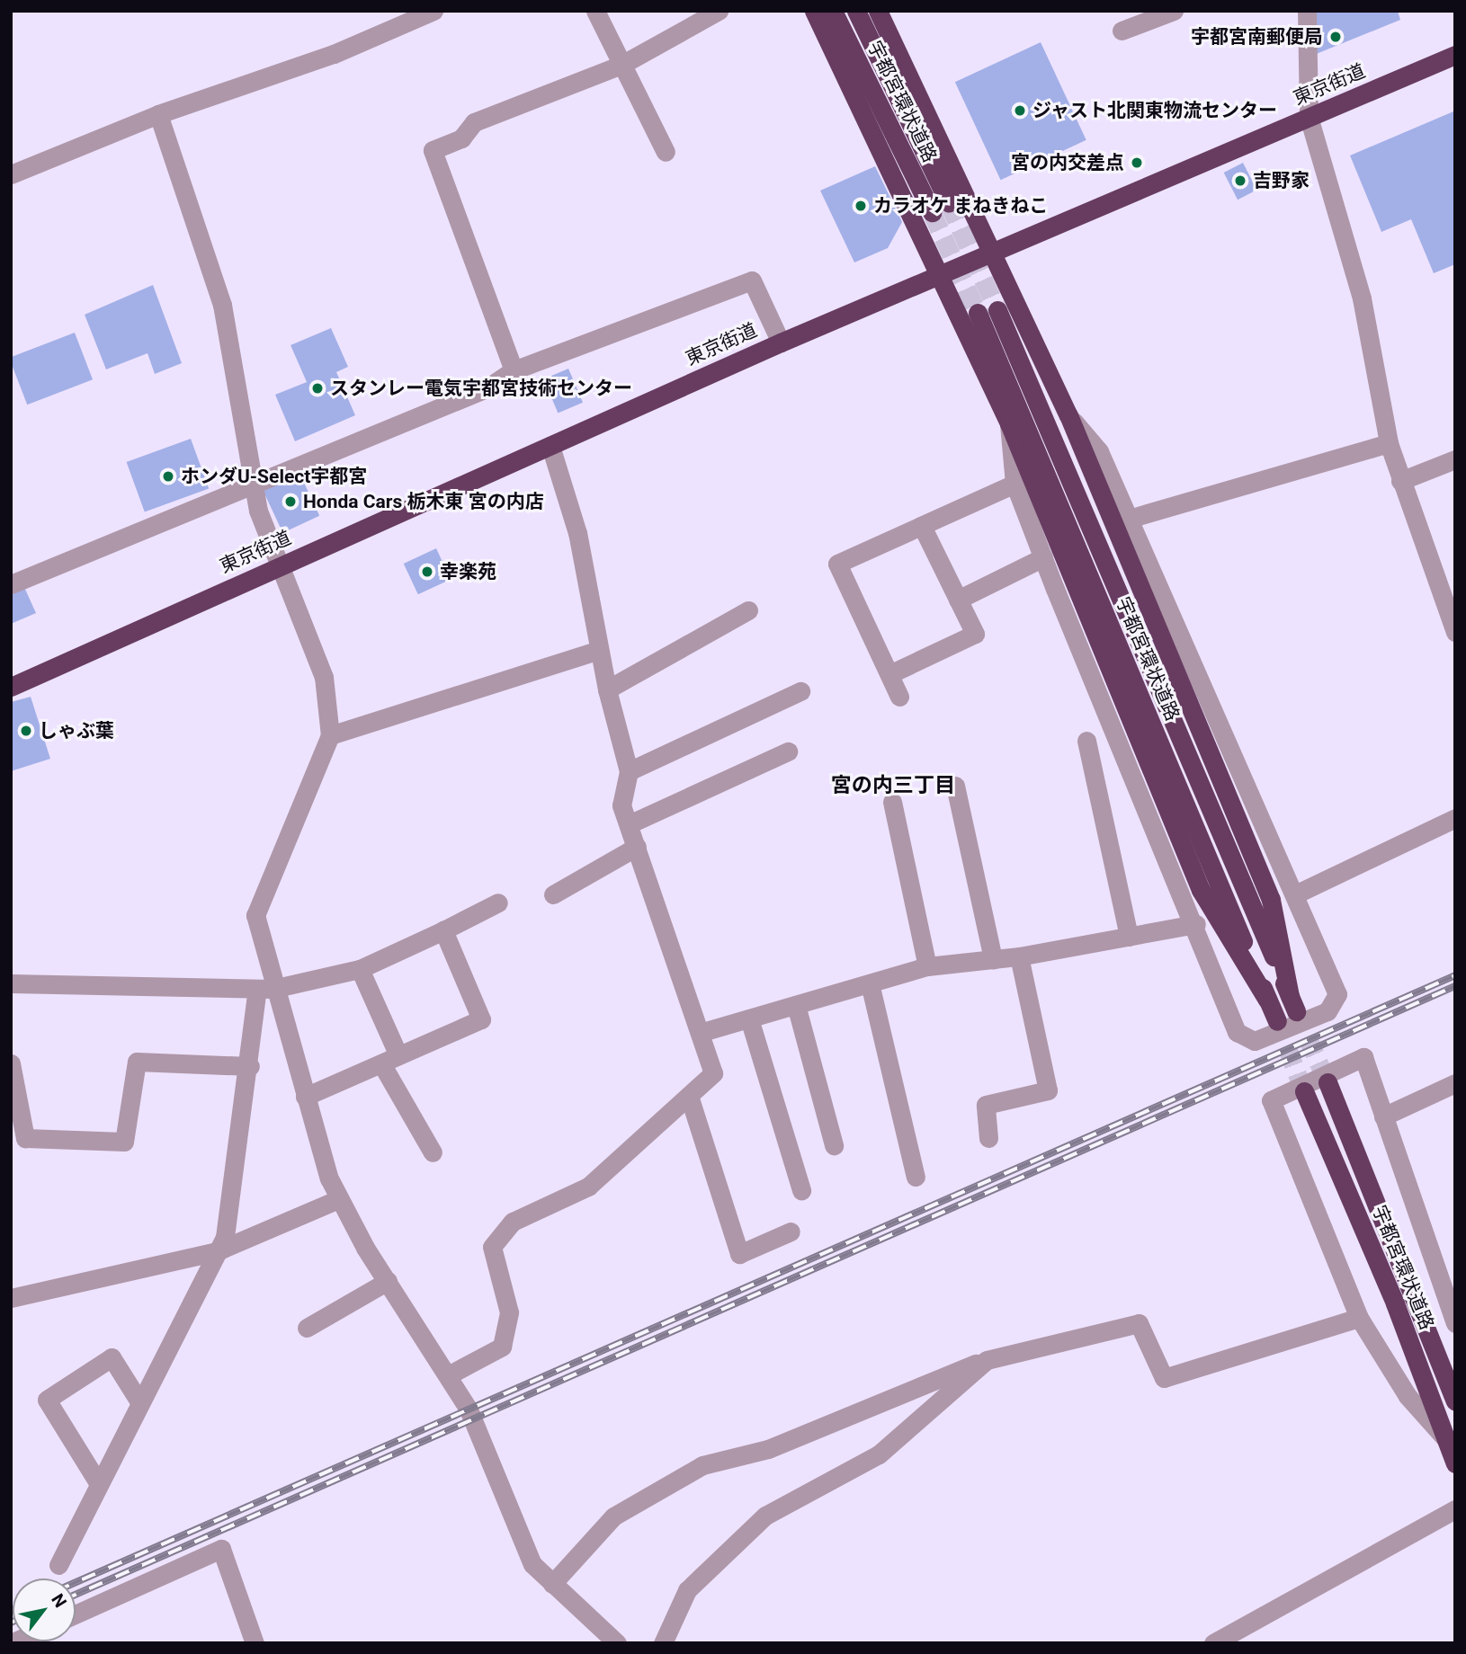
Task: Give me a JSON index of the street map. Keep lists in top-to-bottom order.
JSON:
{
  "streets": {
    "highway": ["東京街道", "宇都宮環状道路"]
  },
  "districts": ["宮の内三丁目"],
  "places": [
    "宇都宮南郵便局",
    "ジャスト北関東物流センター",
    "宮の内交差点",
    "吉野家",
    "カラオケ まねきねこ",
    "スタンレー電気宇都宮技術センター",
    "ホンダU-Select宇都宮",
    "Honda Cars 栃木東 宮の内店",
    "幸楽苑",
    "しゃぶ葉"
  ],
  "north": "top right"
}
